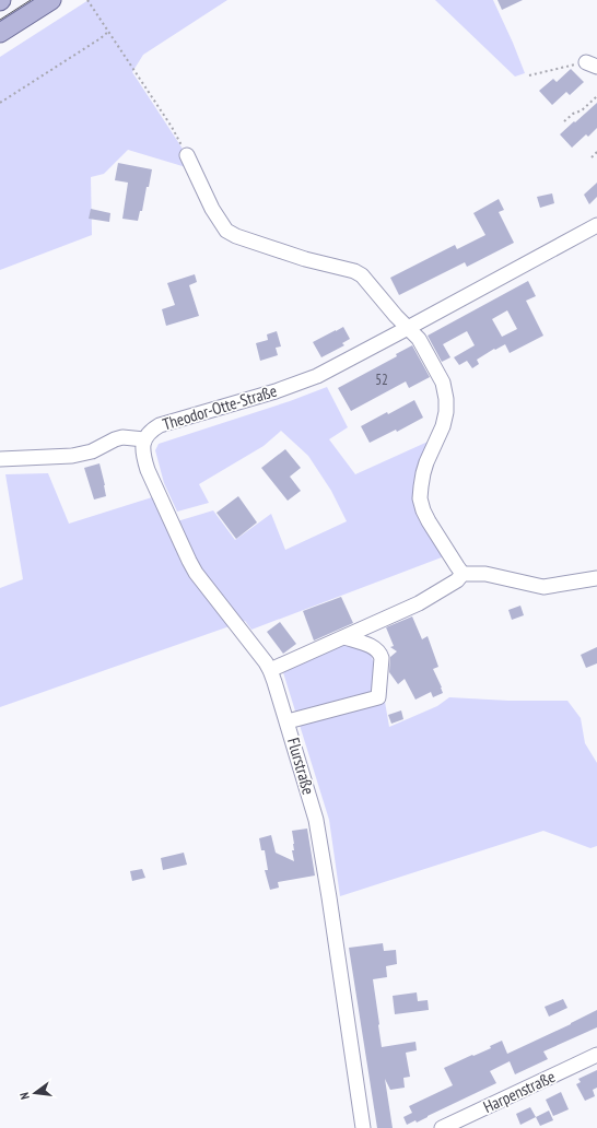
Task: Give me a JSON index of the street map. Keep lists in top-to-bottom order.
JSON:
{
  "streets": {
    "street": ["Theodor-Otte-Straße", "Flurstraße", "Harpenstraße"]
  },
  "crossings": [
    ["Theodor-Otte-Straße", "Flurstraße"]
  ],
  "house_numbers": ["52"],
  "north": "left"
}
